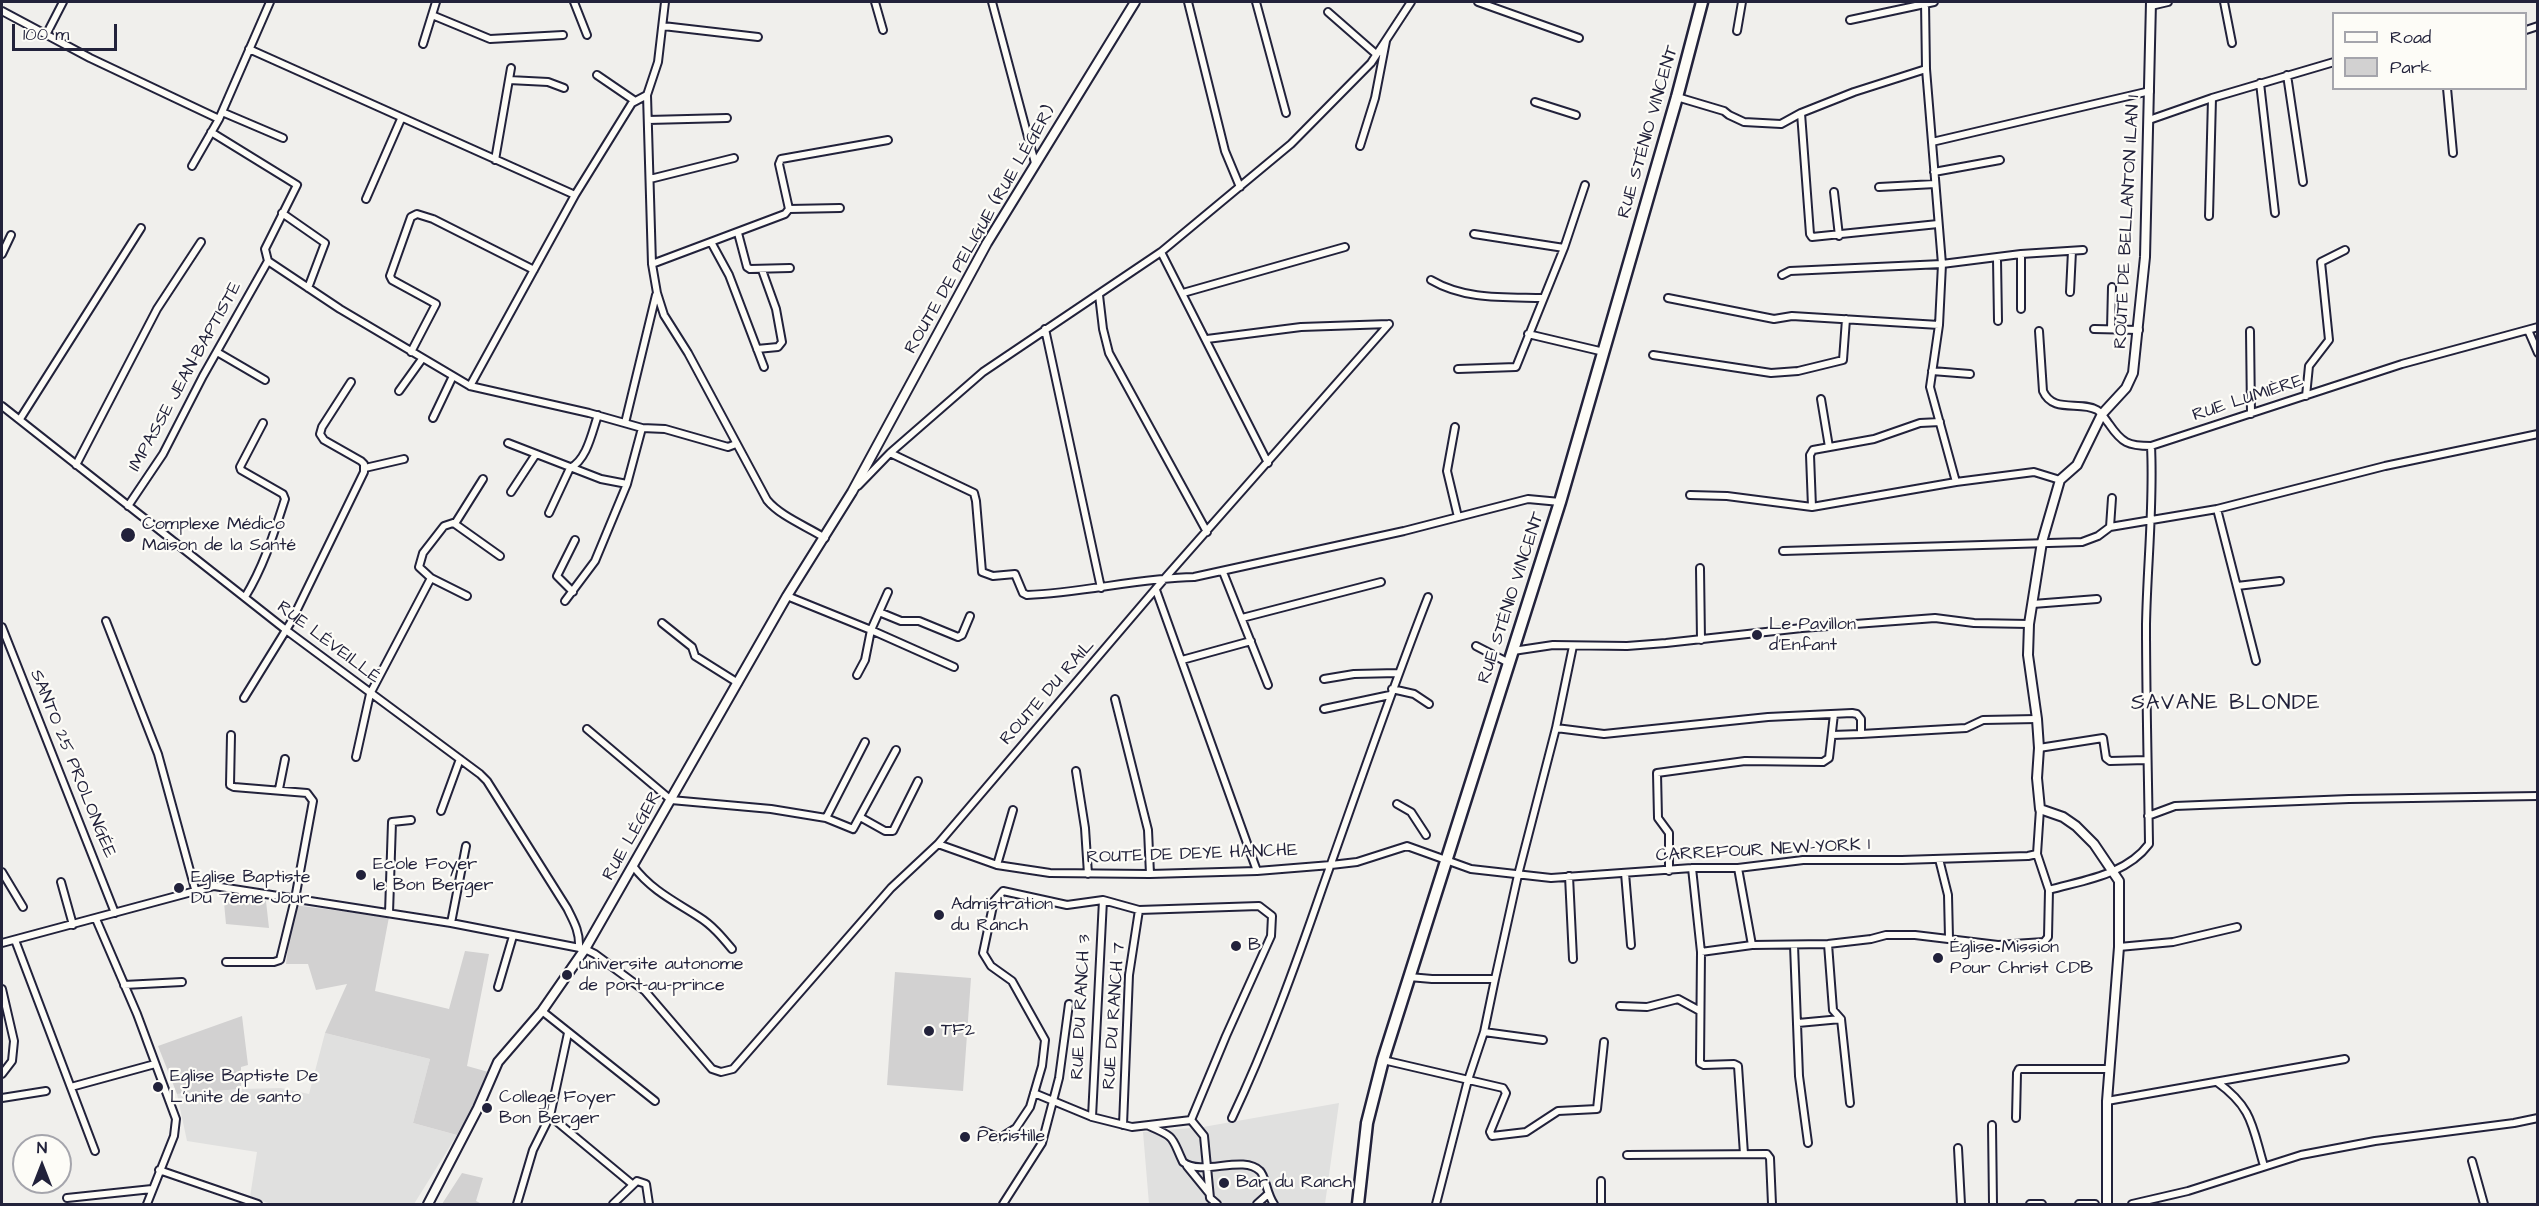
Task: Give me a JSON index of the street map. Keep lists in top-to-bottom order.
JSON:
{
  "streets": {
    "main road": ["RUE STÉNIO VINCENT"],
    "street": [
      "ROUTE DE BELLANTON ILAN 1",
      "ROUTE DE PELIGUE (RUE LÉGER)",
      "IMPASSE JEAN-BAPTISTE",
      "RUE LUMIÈRE",
      "RUE LÉVEILLÉ",
      "ROUTE DU RAIL",
      "SANTO 25 PROLONGÉE",
      "RUE LÉGER",
      "CARREFOUR NEW-YORK 1",
      "ROUTE DE DEYE HANCHE",
      "RUE DU RANCH 3",
      "RUE DU RANCH 7"
    ]
  },
  "crossings": [
    ["RUE STÉNIO VINCENT", "CARREFOUR NEW-YORK 1"],
    ["RUE STÉNIO VINCENT", "ROUTE DE DEYE HANCHE"],
    ["ROUTE DE BELLANTON ILAN 1", "RUE LUMIÈRE"],
    ["ROUTE DE PELIGUE (RUE LÉGER)", "RUE LÉGER"],
    ["IMPASSE JEAN-BAPTISTE", "RUE LÉVEILLÉ"],
    ["RUE LÉVEILLÉ", "ROUTE DU RAIL"],
    ["RUE LÉVEILLÉ", "RUE LÉGER"],
    ["ROUTE DU RAIL", "RUE LÉGER"],
    ["ROUTE DU RAIL", "ROUTE DE DEYE HANCHE"],
    ["CARREFOUR NEW-YORK 1", "ROUTE DE DEYE HANCHE"]
  ],
  "districts": ["SAVANE BLONDE"],
  "places": [
    "Complexe Médico Maison de la Santé",
    "Le Pavillon d'Enfant",
    "Ecole Foyer le Bon Berger",
    "Eglise Baptiste Du 7eme Jour",
    "Admistration du Ranch",
    "B",
    "Église Mission Pour Christ CDB",
    "universite autonome de port-au-prince",
    "TF2",
    "Eglise Baptiste De L'unite de santo",
    "College Foyer Bon Berger",
    "Peristille",
    "Bar du Ranch"
  ],
  "legend": ["Road", "Park"],
  "scale_bar": "100 m",
  "north": "top"
}
